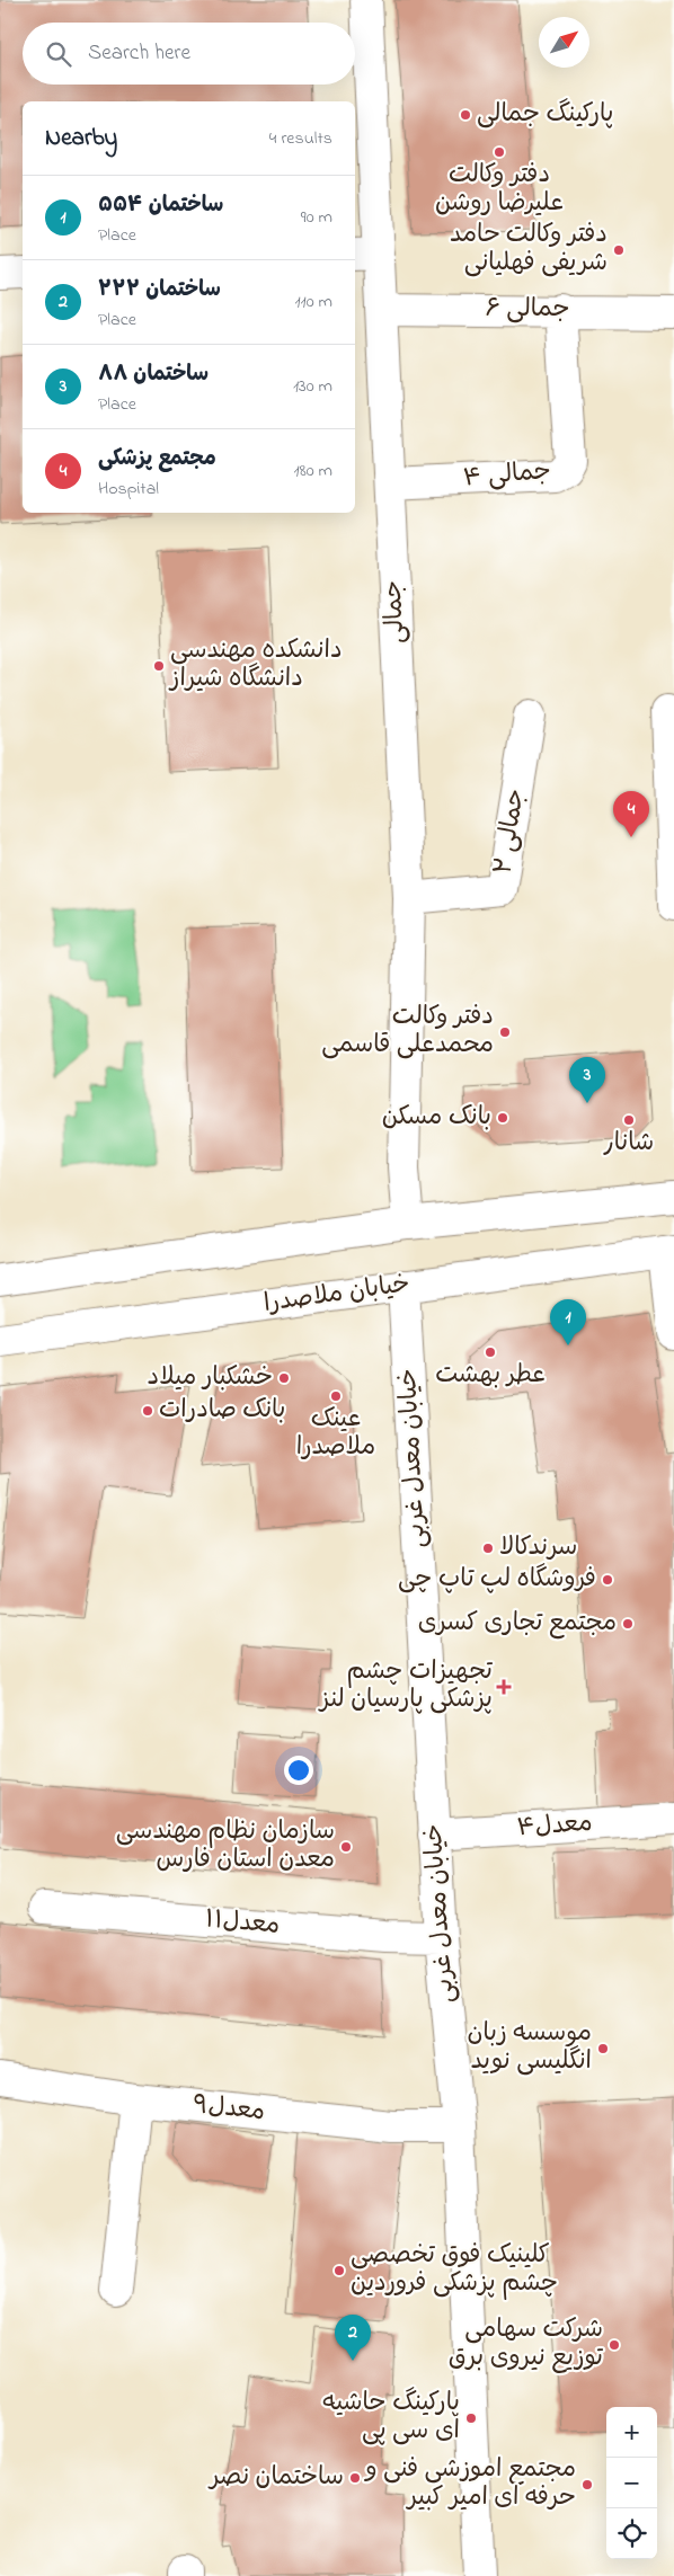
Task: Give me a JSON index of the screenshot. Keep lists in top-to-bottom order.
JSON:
{
  "streets": {
    "street": [
      "۶ جمالی",
      "۴ جمالی",
      "جمالی",
      "۲ جمالی",
      "خیابان ملاصدرا",
      "خیابان معدل غربی",
      "معدل۴",
      "معدل۱۱",
      "معدل۹"
    ]
  },
  "crossings": [
    ["۶ جمالی", "۴ جمالی"],
    ["۶ جمالی", "جمالی"],
    ["۴ جمالی", "جمالی"],
    ["جمالی", "۲ جمالی"],
    ["خیابان ملاصدرا", "خیابان معدل غربی"],
    ["خیابان معدل غربی", "معدل۴"],
    ["خیابان معدل غربی", "معدل۱۱"],
    ["خیابان معدل غربی", "معدل۹"]
  ],
  "places": {
    "other": [
      "پارکینگ جمالی",
      "دفتر وکالت علیرضا روشن",
      "دفتر وکالت حامد شریفی فهلیانی",
      "دانشکده مهندسی دانشگاه شیراز",
      "دفتر وکالت محمدعلی قاسمی",
      "بانک مسکن",
      "شانار",
      "عطر بهشت",
      "خشکبار میلاد",
      "عینک ملاصدرا",
      "بانک صادرات",
      "سرندکالا",
      "فروشگاه لپ تاپ چی",
      "مجتمع تجاری کسری",
      "سازمان نظام مهندسی معدن استان فارس",
      "موسسه زبان انگلیسی نوید",
      "کلینیک فوق تخصصی چشم پزشکی فروردین",
      "شرکت سهامی توزیع نیروی برق",
      "پارکینگ حاشیه ای سی پی",
      "ساختمان نصر",
      "مجتمع اموزشی فنی و حرفه ای امیر کبیر"
    ],
    "health": ["تجهیزات چشم پزشکی پارسیان لنز"]
  },
  "north": "top right",
  "page": {
    "search": "Search here",
    "heading": ["Nearby", "4 results"],
    "list": [
      {
        "mark": "1",
        "name": "ساختمان ۵۵۴",
        "note": "Place",
        "value": "90 m"
      },
      {
        "mark": "2",
        "name": "ساختمان ۲۲۲",
        "note": "Place",
        "value": "110 m"
      },
      {
        "mark": "3",
        "name": "ساختمان ۸۸",
        "note": "Place",
        "value": "130 m"
      },
      {
        "mark": "4",
        "name": "مجتمع پزشکی",
        "note": "Hospital",
        "value": "180 m"
      }
    ],
    "pins": [
      "4",
      "3",
      "1",
      "2"
    ],
    "map_buttons": ["+", "−"]
  }
}
